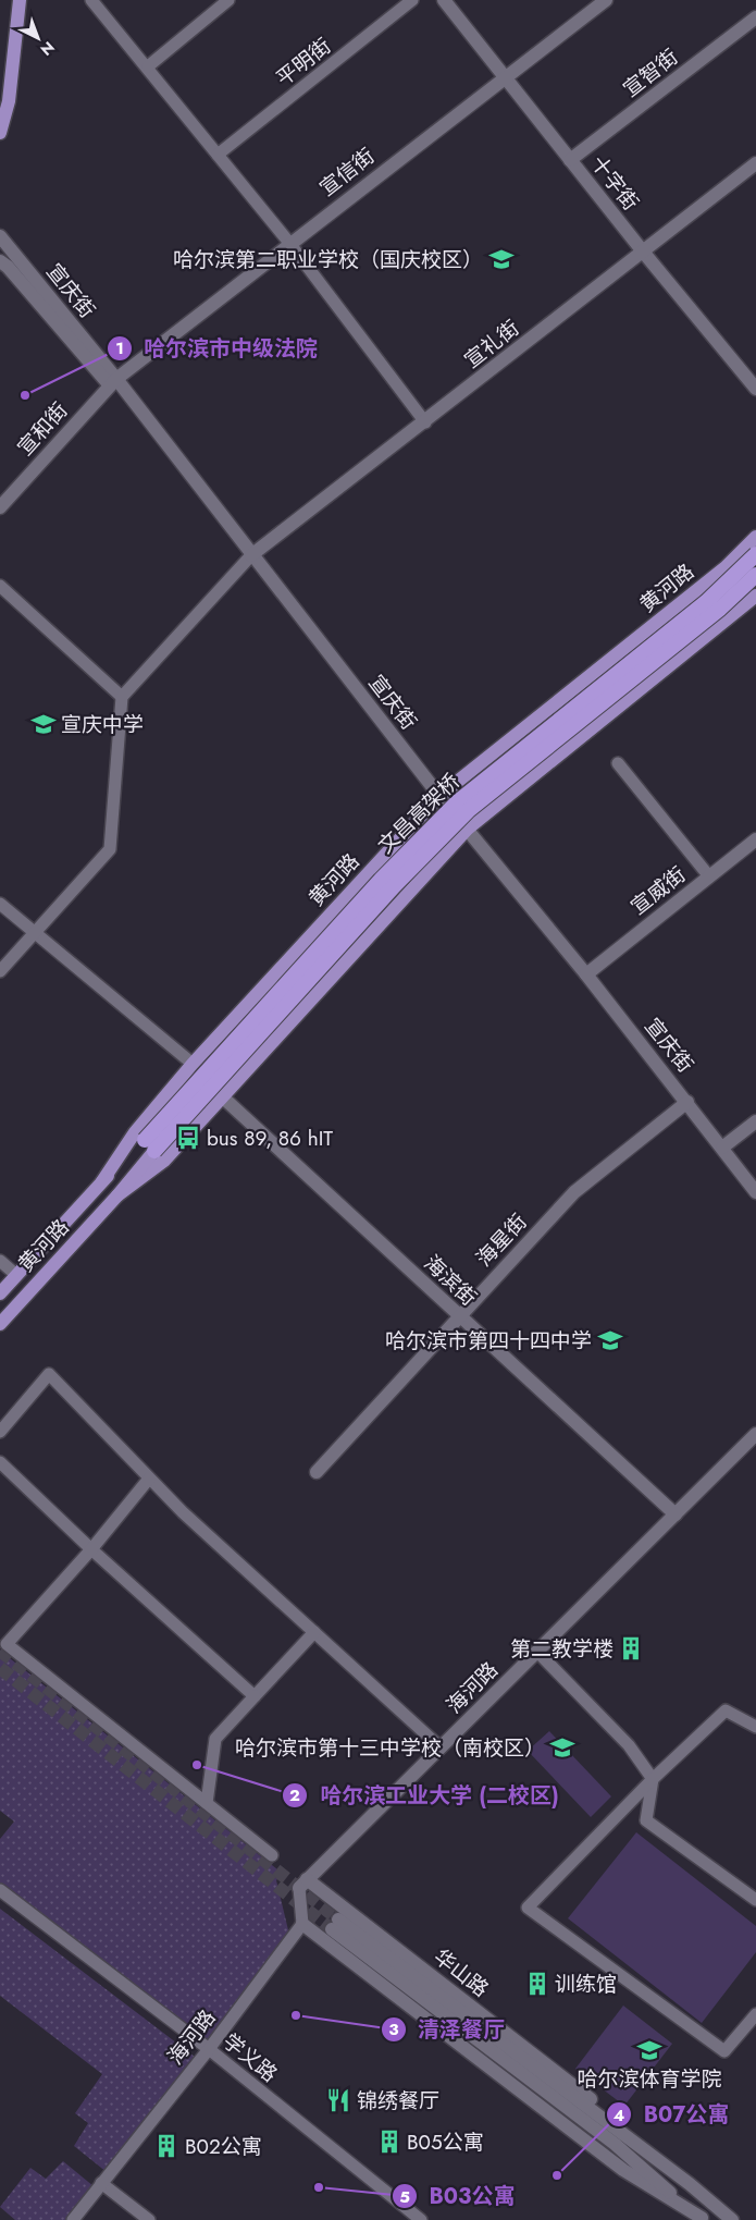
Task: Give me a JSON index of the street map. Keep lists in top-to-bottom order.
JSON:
{
  "streets": {
    "highway": ["文昌高架桥"],
    "main road": ["黄河路"],
    "street": [
      "平明街",
      "宣智街",
      "宣信街",
      "十字街",
      "宣庆街",
      "宣礼街",
      "宣和街",
      "宣威街",
      "海星街",
      "海滨街",
      "海河路",
      "华山路",
      "学义路"
    ]
  },
  "crossings": [
    ["宣智街", "十字街"],
    ["宣信街", "十字街"],
    ["宣信街", "宣庆街"],
    ["宣信街", "宣和街"],
    ["十字街", "宣礼街"],
    ["宣庆街", "宣礼街"],
    ["宣庆街", "宣和街"],
    ["宣庆街", "黄河路"],
    ["宣庆街", "宣威街"],
    ["宣庆街", "海星街"],
    ["黄河路", "文昌高架桥"],
    ["黄河路", "海滨街"],
    ["海星街", "海滨街"],
    ["海滨街", "海河路"],
    ["海河路", "华山路"],
    ["海河路", "学义路"]
  ],
  "places": {
    "school or university": [
      "哈尔滨第二职业学校（国庆校区）",
      "宣庆中学",
      "哈尔滨市第四十四中学",
      "哈尔滨市第十三中学校（南校区）",
      "哈尔滨体育学院"
    ],
    "other": [
      "哈尔滨市中级法院",
      "哈尔滨工业大学 (二校区)",
      "清泽餐厅",
      "B07公寓",
      "B03公寓"
    ],
    "bus stop": ["bus 89, 86 hIT"],
    "building": [
      "第二教学楼",
      "训练馆",
      "B05公寓",
      "B02公寓"
    ],
    "restaurant": ["锦绣餐厅"]
  },
  "north": "bottom right"
}
